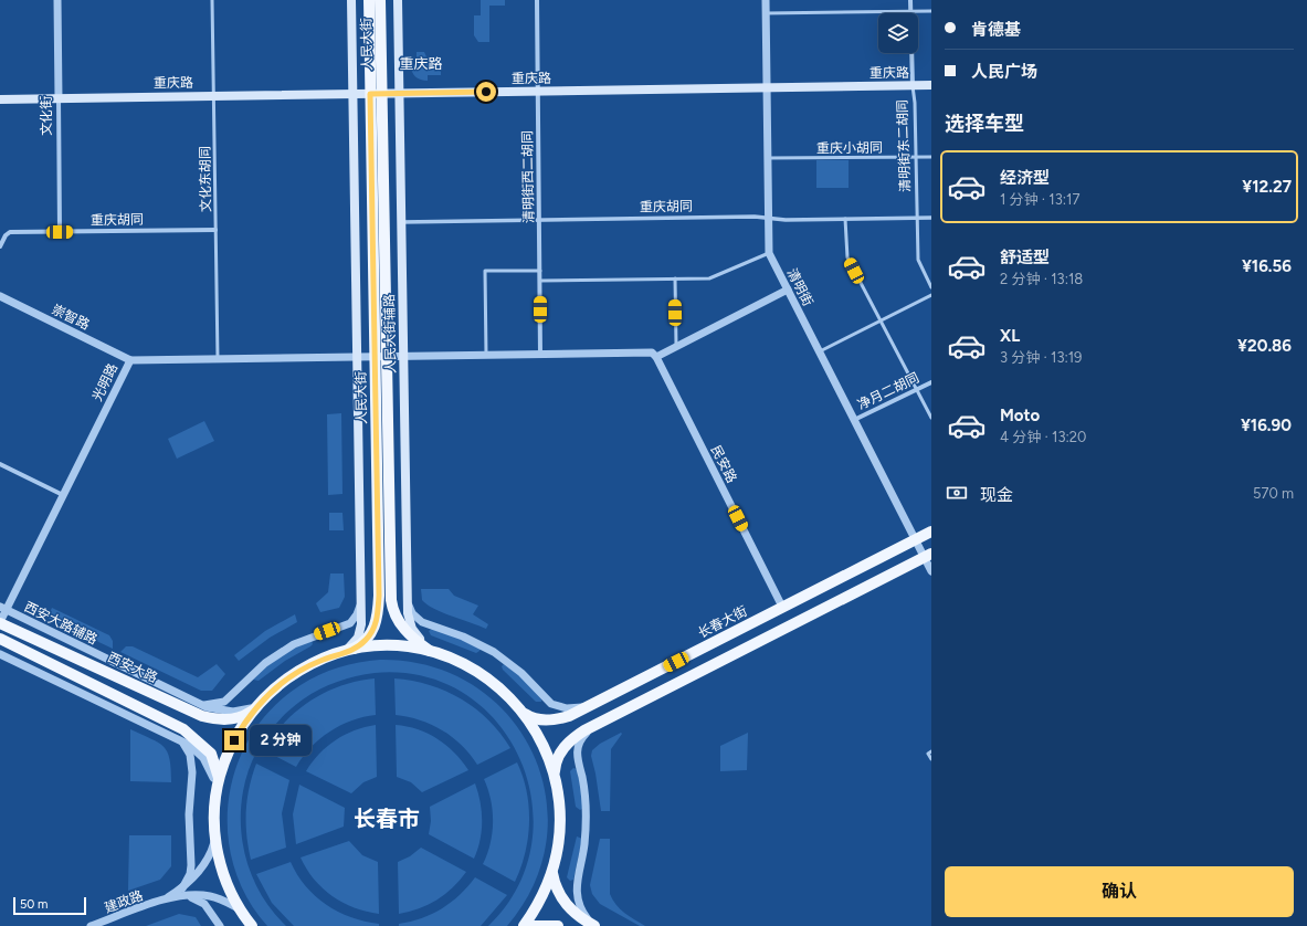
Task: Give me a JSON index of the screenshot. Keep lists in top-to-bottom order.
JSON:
{
  "streets": {
    "main road": [
      "人民大街",
      "重庆路",
      "人民大街辅路",
      "长春大街",
      "西安大路"
    ],
    "street": [
      "文化街",
      "清明街东二胡同",
      "清明街西二胡同",
      "重庆胡同",
      "清明街",
      "崇智路",
      "光明路",
      "净月二胡同",
      "民安路",
      "西安大路辅路",
      "建政路"
    ],
    "lane": ["重庆小胡同", "文化东胡同"]
  },
  "crossings": [
    ["人民大街", "重庆路"],
    ["人民大街", "人民大街辅路"],
    ["人民大街", "光明路"],
    ["重庆路", "文化街"],
    ["重庆路", "清明街东二胡同"],
    ["重庆路", "清明街西二胡同"],
    ["重庆路", "文化东胡同"],
    ["重庆路", "清明街"],
    ["重庆路", "人民大街辅路"],
    ["文化街", "重庆胡同"],
    ["清明街东二胡同", "重庆小胡同"],
    ["清明街东二胡同", "重庆胡同"],
    ["重庆小胡同", "清明街"],
    ["清明街西二胡同", "重庆胡同"],
    ["文化东胡同", "重庆胡同"],
    ["文化东胡同", "光明路"],
    ["重庆胡同", "清明街"],
    ["重庆胡同", "人民大街辅路"],
    ["清明街", "净月二胡同"],
    ["清明街", "长春大街"],
    ["崇智路", "光明路"],
    ["光明路", "西安大路辅路"],
    ["光明路", "西安大路"],
    ["民安路", "长春大街"],
    ["西安大路辅路", "西安大路"]
  ],
  "districts": ["重庆路", "长春市"],
  "scale_bar": "50 m",
  "page": {
    "banner": ["肯德基", "人民广场"],
    "heading": "选择车型",
    "list": [
      {
        "name": "经济型",
        "note": "1 分钟 · 13:17",
        "value": "¥12.27"
      },
      {
        "name": "舒适型",
        "note": "2 分钟 · 13:18",
        "value": "¥16.56"
      },
      {
        "name": "XL",
        "note": "3 分钟 · 13:19",
        "value": "¥20.86"
      },
      {
        "name": "Moto",
        "note": "4 分钟 · 13:20",
        "value": "¥16.90"
      }
    ],
    "pay": ["现金", "570 m"],
    "bubble": "2 分钟",
    "buttons": "确认",
    "scale": "50 m"
  }
}
